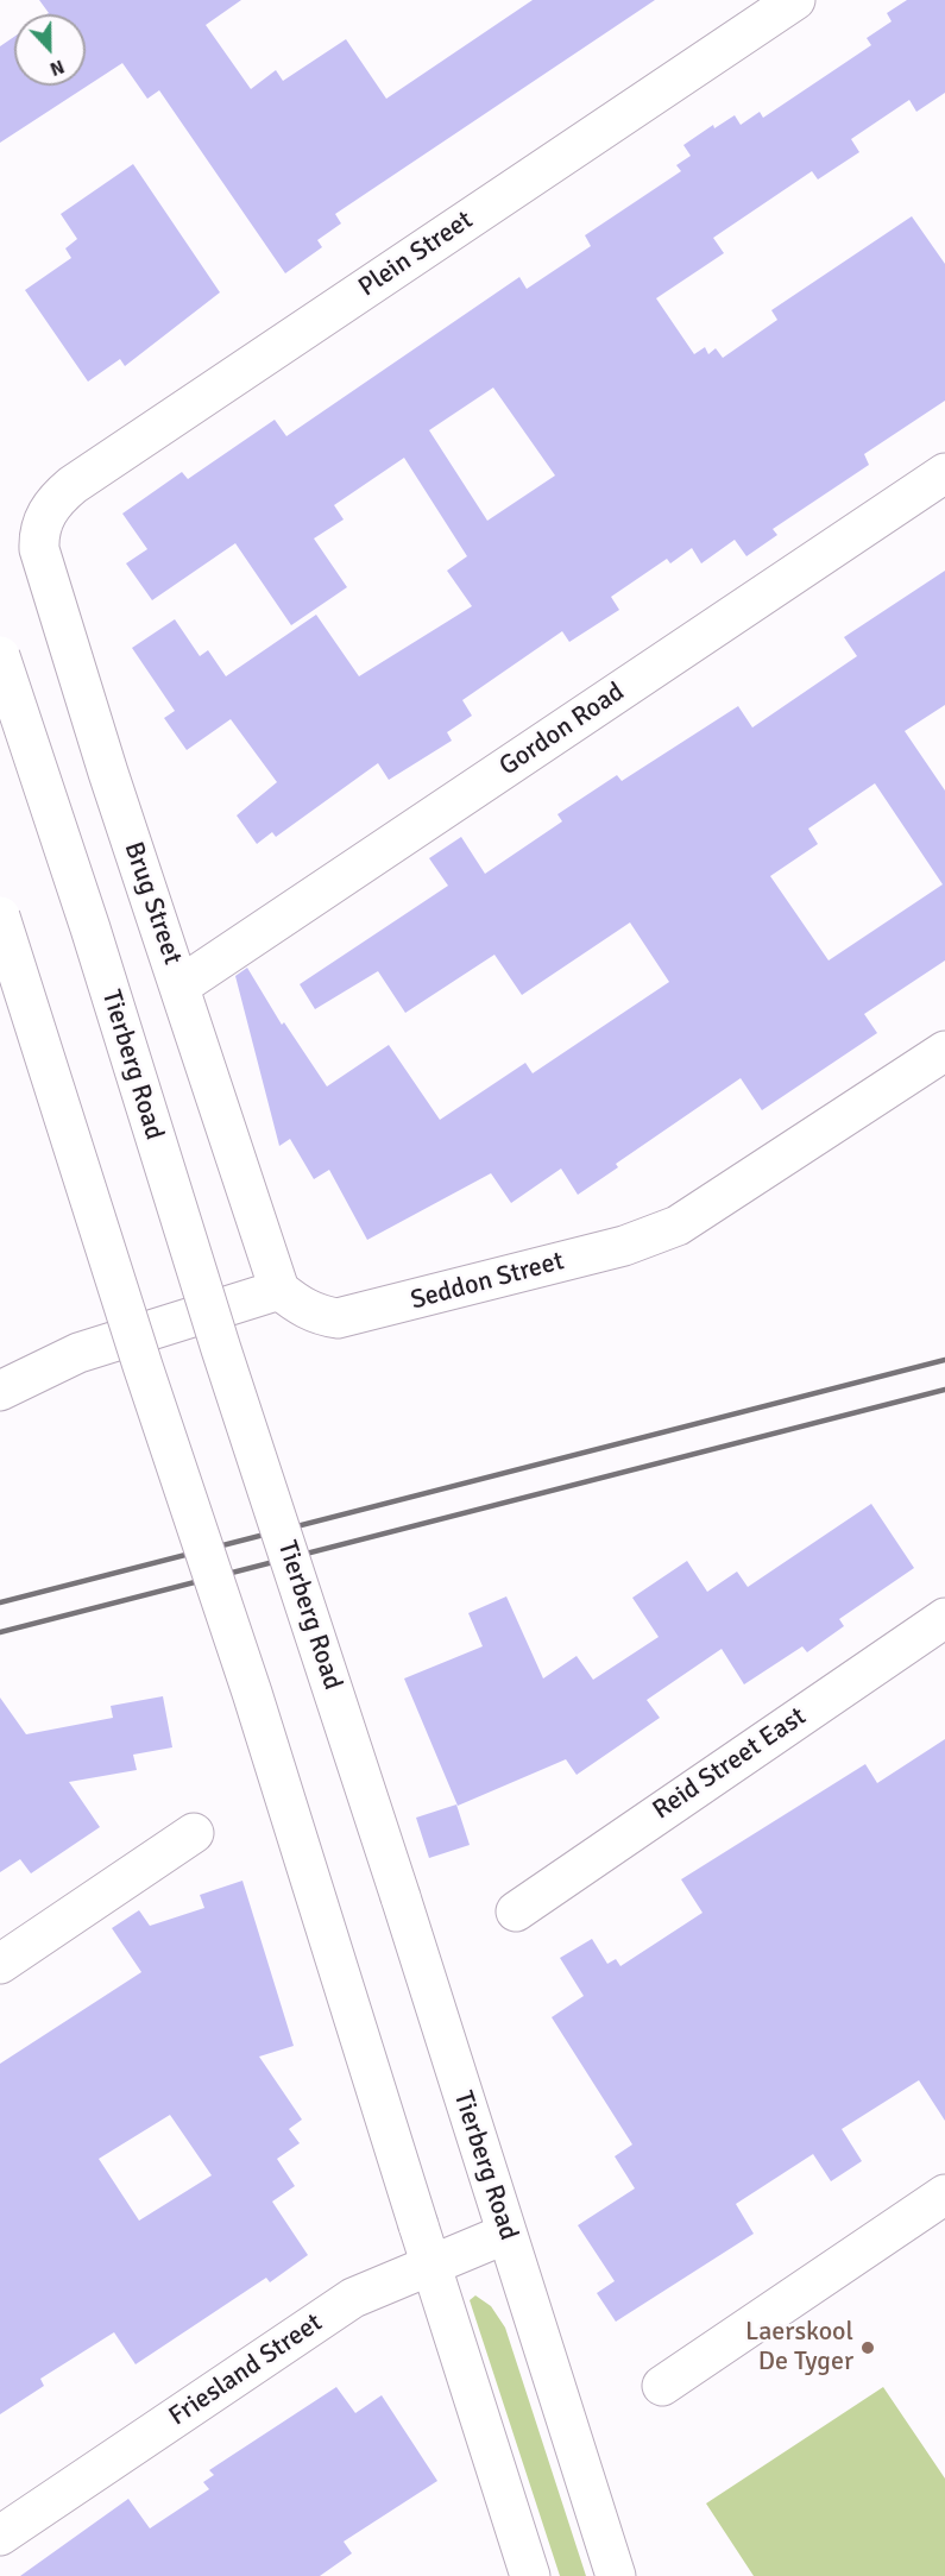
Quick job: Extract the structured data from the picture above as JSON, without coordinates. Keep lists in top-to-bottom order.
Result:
{
  "streets": {
    "street": [
      "Plein Street",
      "Gordon Road",
      "Brug Street",
      "Tierberg Road",
      "Seddon Street",
      "Reid Street East",
      "Friesland Street"
    ]
  },
  "crossings": [
    ["Plein Street", "Brug Street"],
    ["Gordon Road", "Brug Street"],
    ["Brug Street", "Seddon Street"],
    ["Tierberg Road", "Friesland Street"]
  ],
  "places": ["Laerskool De Tyger"],
  "north": "bottom"
}
